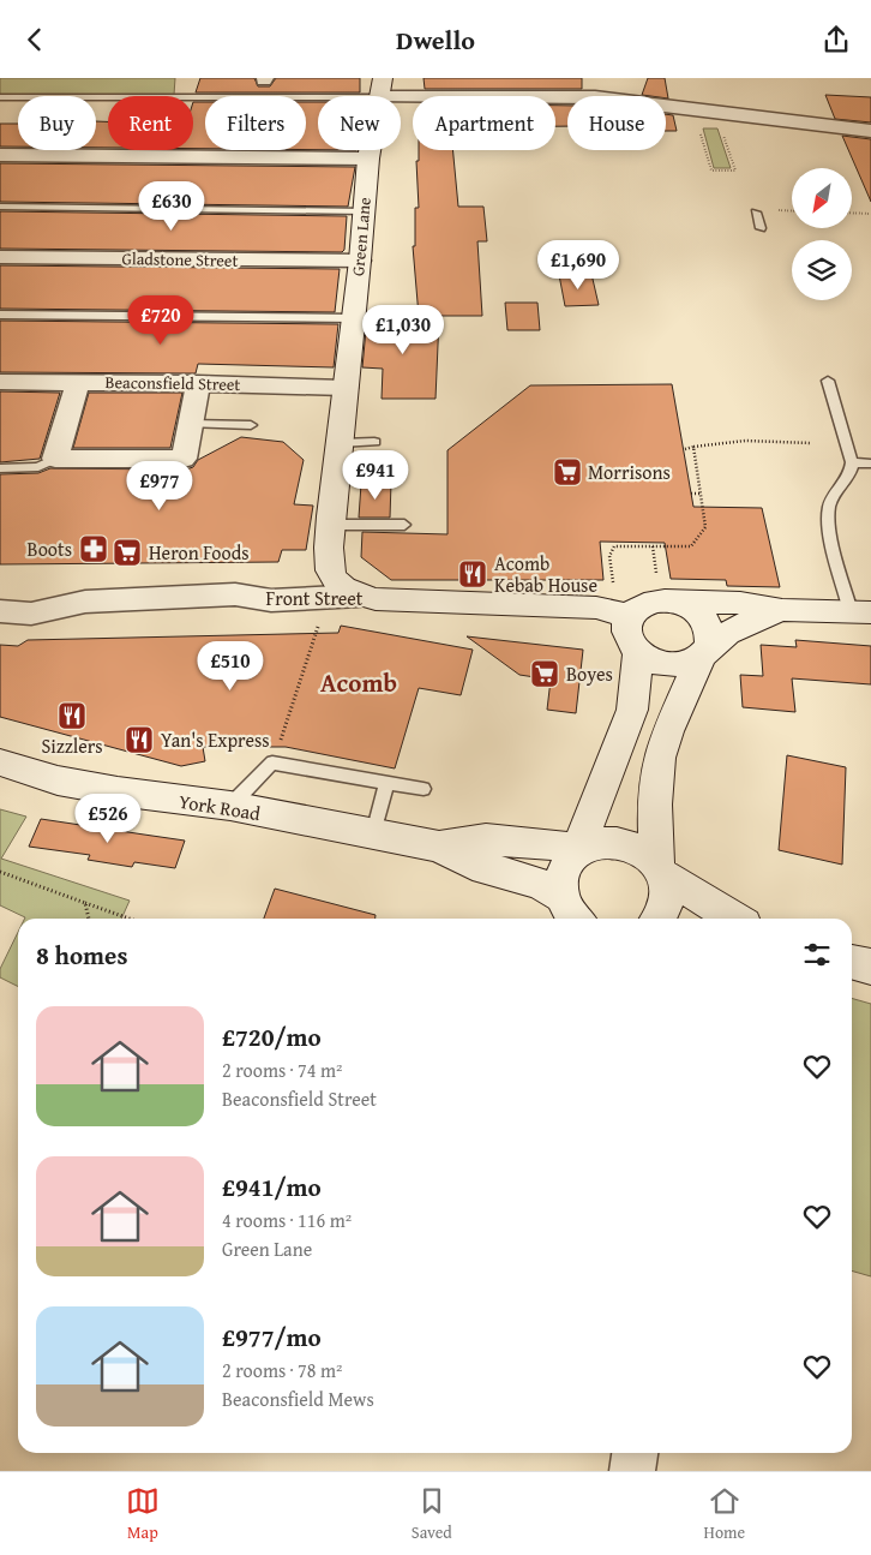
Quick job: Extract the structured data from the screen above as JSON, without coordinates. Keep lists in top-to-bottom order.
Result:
{
  "streets": {
    "street": [
      "Green Lane",
      "Gladstone Street",
      "Beaconsfield Street",
      "Front Street",
      "York Road"
    ]
  },
  "crossings": [
    ["Green Lane", "Gladstone Street"],
    ["Green Lane", "Beaconsfield Street"],
    ["Green Lane", "Front Street"]
  ],
  "districts": ["Acomb"],
  "places": {
    "supermarket": ["Morrisons", "Heron Foods", "Boyes"],
    "pharmacy": ["Boots"],
    "restaurant": ["Acomb Kebab House", "Sizzlers", "Yan's Express"]
  },
  "north": "bottom left",
  "page": {
    "header": "Dwello",
    "chip": [
      "Buy",
      "Rent",
      "Filters",
      "New",
      "Apartment",
      "House"
    ],
    "price": [
      "£630",
      "£1,690",
      "£720",
      "£1,030",
      "£941",
      "£977",
      "£510",
      "£526"
    ],
    "heading": "8 homes",
    "list": [
      {
        "name": "£720/mo",
        "note": "2 rooms · 74 m² · Beaconsfield Street"
      },
      {
        "name": "£941/mo",
        "note": "4 rooms · 116 m² · Green Lane"
      },
      {
        "name": "£977/mo",
        "note": "2 rooms · 78 m² · Beaconsfield Mews"
      }
    ],
    "tabs": ["Map", "Saved", "Home"]
  }
}
